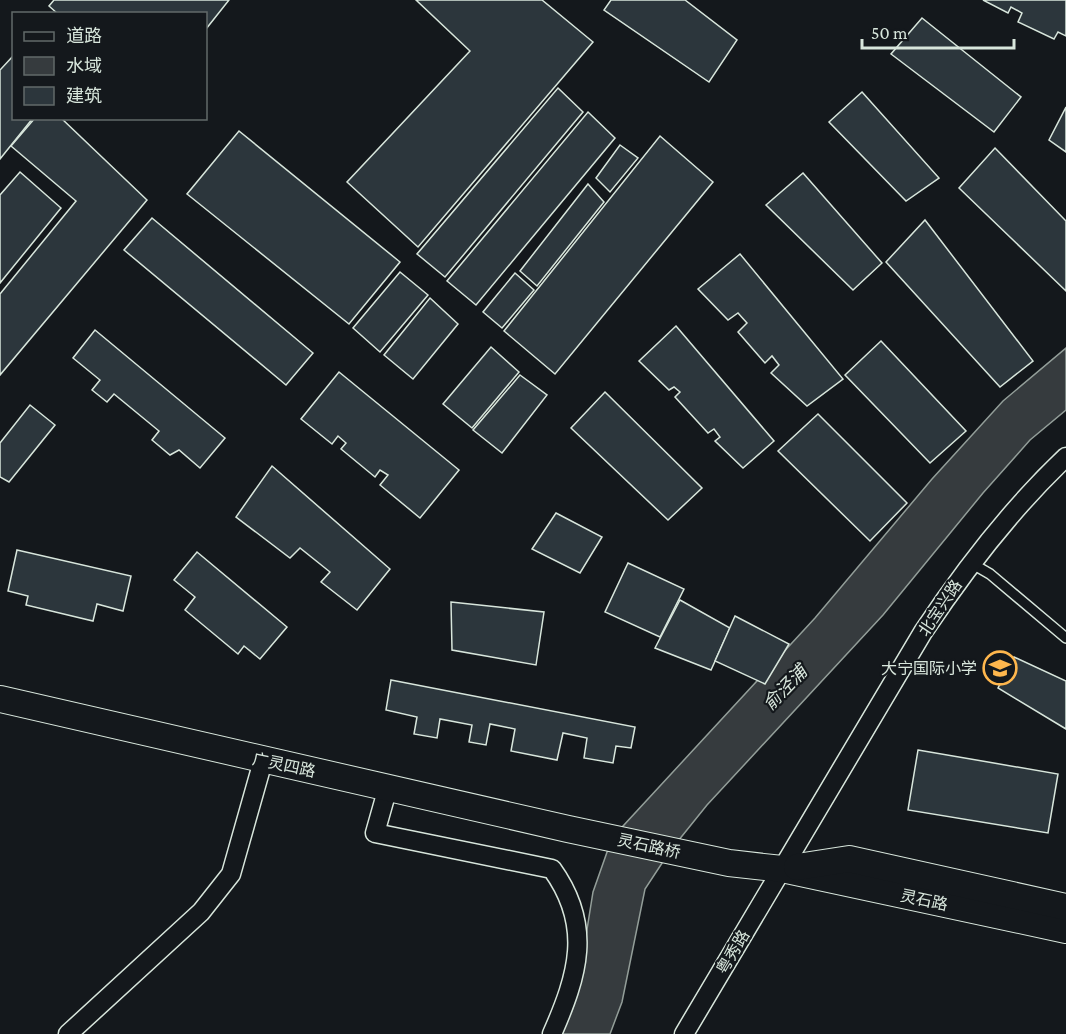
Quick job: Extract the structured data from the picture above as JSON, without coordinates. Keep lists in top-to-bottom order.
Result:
{
  "streets": {
    "main road": ["广灵四路", "灵石路桥", "灵石路"],
    "street": ["北宝兴路", "粤秀路"]
  },
  "crossings": [
    ["北宝兴路", "灵石路"],
    ["北宝兴路", "粤秀路"],
    ["广灵四路", "灵石路桥"],
    ["灵石路桥", "灵石路"],
    ["灵石路", "粤秀路"]
  ],
  "water": ["俞泾浦"],
  "places": {
    "school or university": ["大宁国际小学"]
  },
  "legend": ["道路", "水域", "建筑"],
  "scale_bar": "50 m"
}
